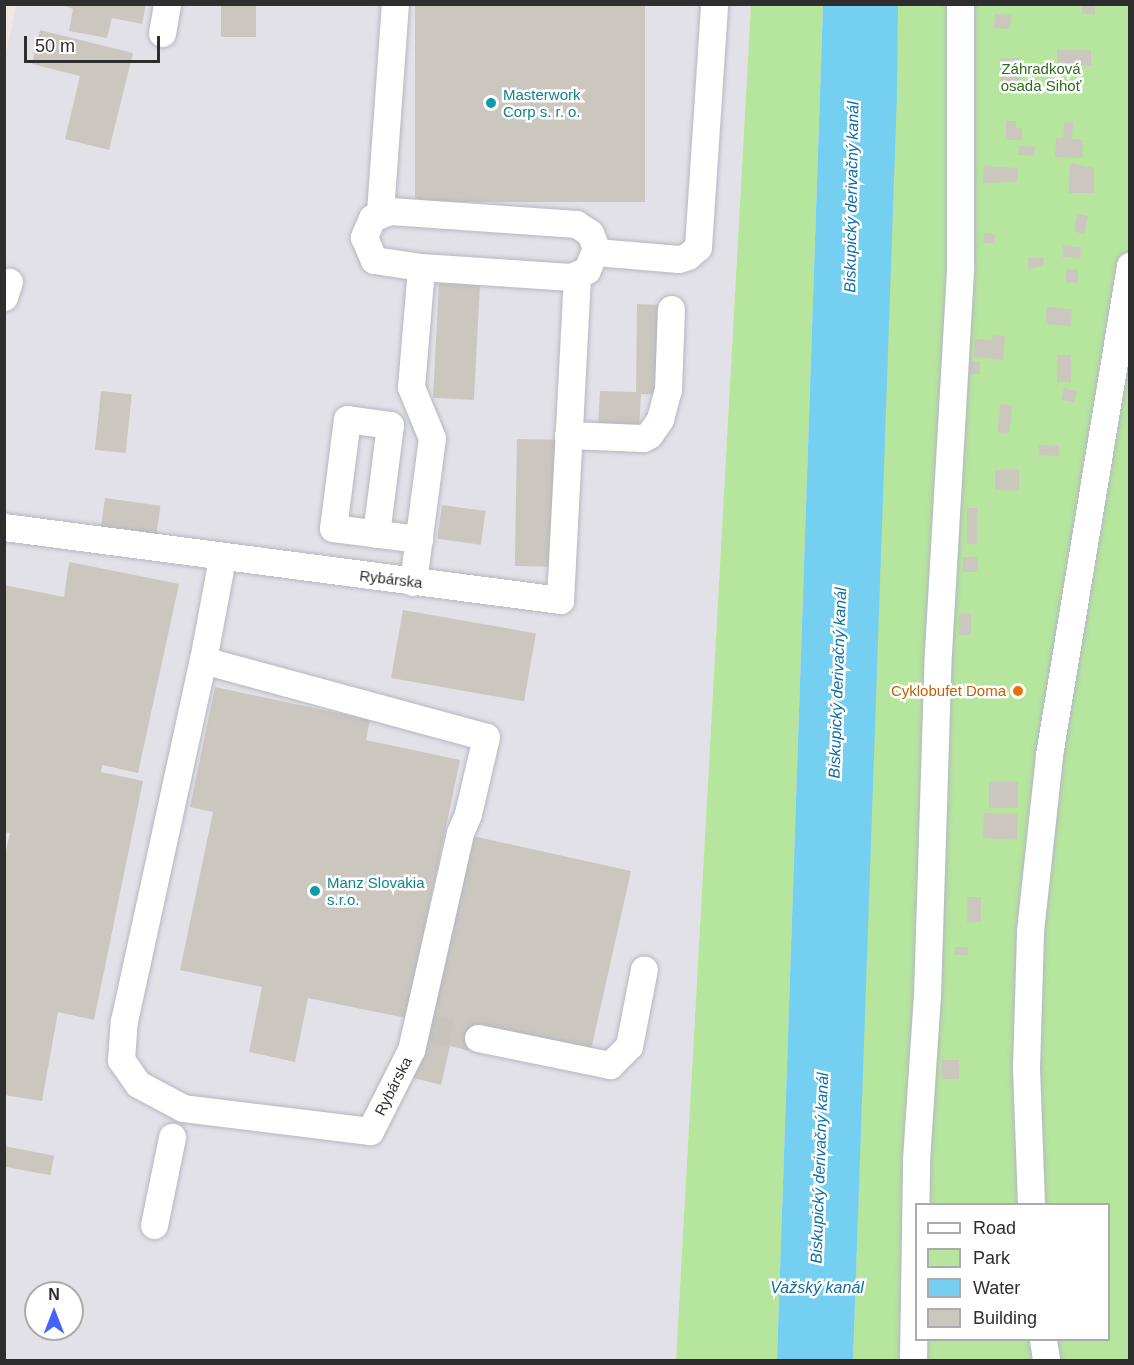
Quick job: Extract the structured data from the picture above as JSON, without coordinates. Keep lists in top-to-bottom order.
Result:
{
  "streets": {
    "lane": ["Rybárska"]
  },
  "water": ["Biskupický derivačný kanál", "Važský kanál"],
  "parks": ["Záhradková osada Sihoť"],
  "places": ["Masterwork Corp s. r. o.", "Cyklobufet Doma", "Manz Slovakia s.r.o."],
  "legend": [
    "Road",
    "Park",
    "Water",
    "Building"
  ],
  "scale_bar": "50 m",
  "north": "top"
}
